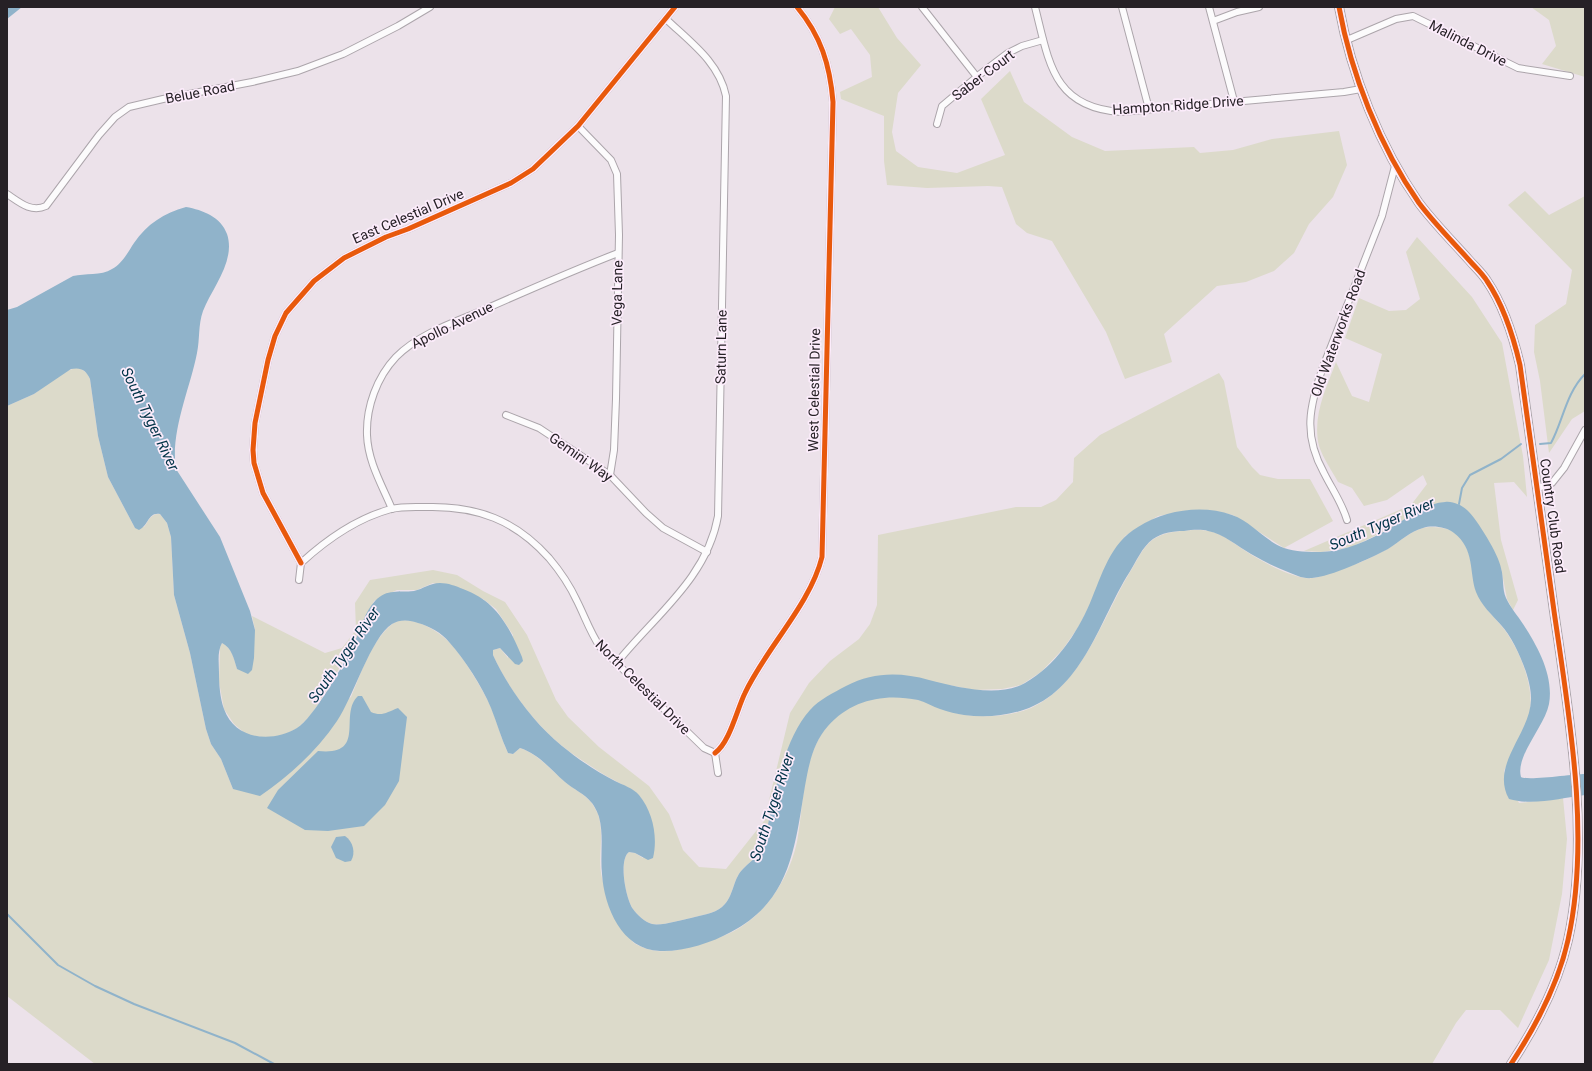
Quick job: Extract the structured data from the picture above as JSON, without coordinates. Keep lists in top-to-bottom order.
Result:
{
  "streets": {
    "street": [
      "Malinda Drive",
      "Saber Court",
      "Belue Road",
      "Hampton Ridge Drive",
      "East Celestial Drive",
      "Vega Lane",
      "Apollo Avenue",
      "Old Waterworks Road",
      "Saturn Lane",
      "West Celestial Drive",
      "Gemini Way",
      "Country Club Road",
      "North Celestial Drive"
    ]
  },
  "crossings": [
    ["Malinda Drive", "Country Club Road"],
    ["Saber Court", "Hampton Ridge Drive"],
    ["Hampton Ridge Drive", "Country Club Road"],
    ["East Celestial Drive", "Vega Lane"],
    ["East Celestial Drive", "Saturn Lane"],
    ["East Celestial Drive", "North Celestial Drive"],
    ["Vega Lane", "Apollo Avenue"],
    ["Vega Lane", "Gemini Way"],
    ["Apollo Avenue", "North Celestial Drive"],
    ["Old Waterworks Road", "Country Club Road"],
    ["Saturn Lane", "Gemini Way"],
    ["Saturn Lane", "North Celestial Drive"],
    ["West Celestial Drive", "North Celestial Drive"]
  ],
  "water": ["South Tyger River"]
}
